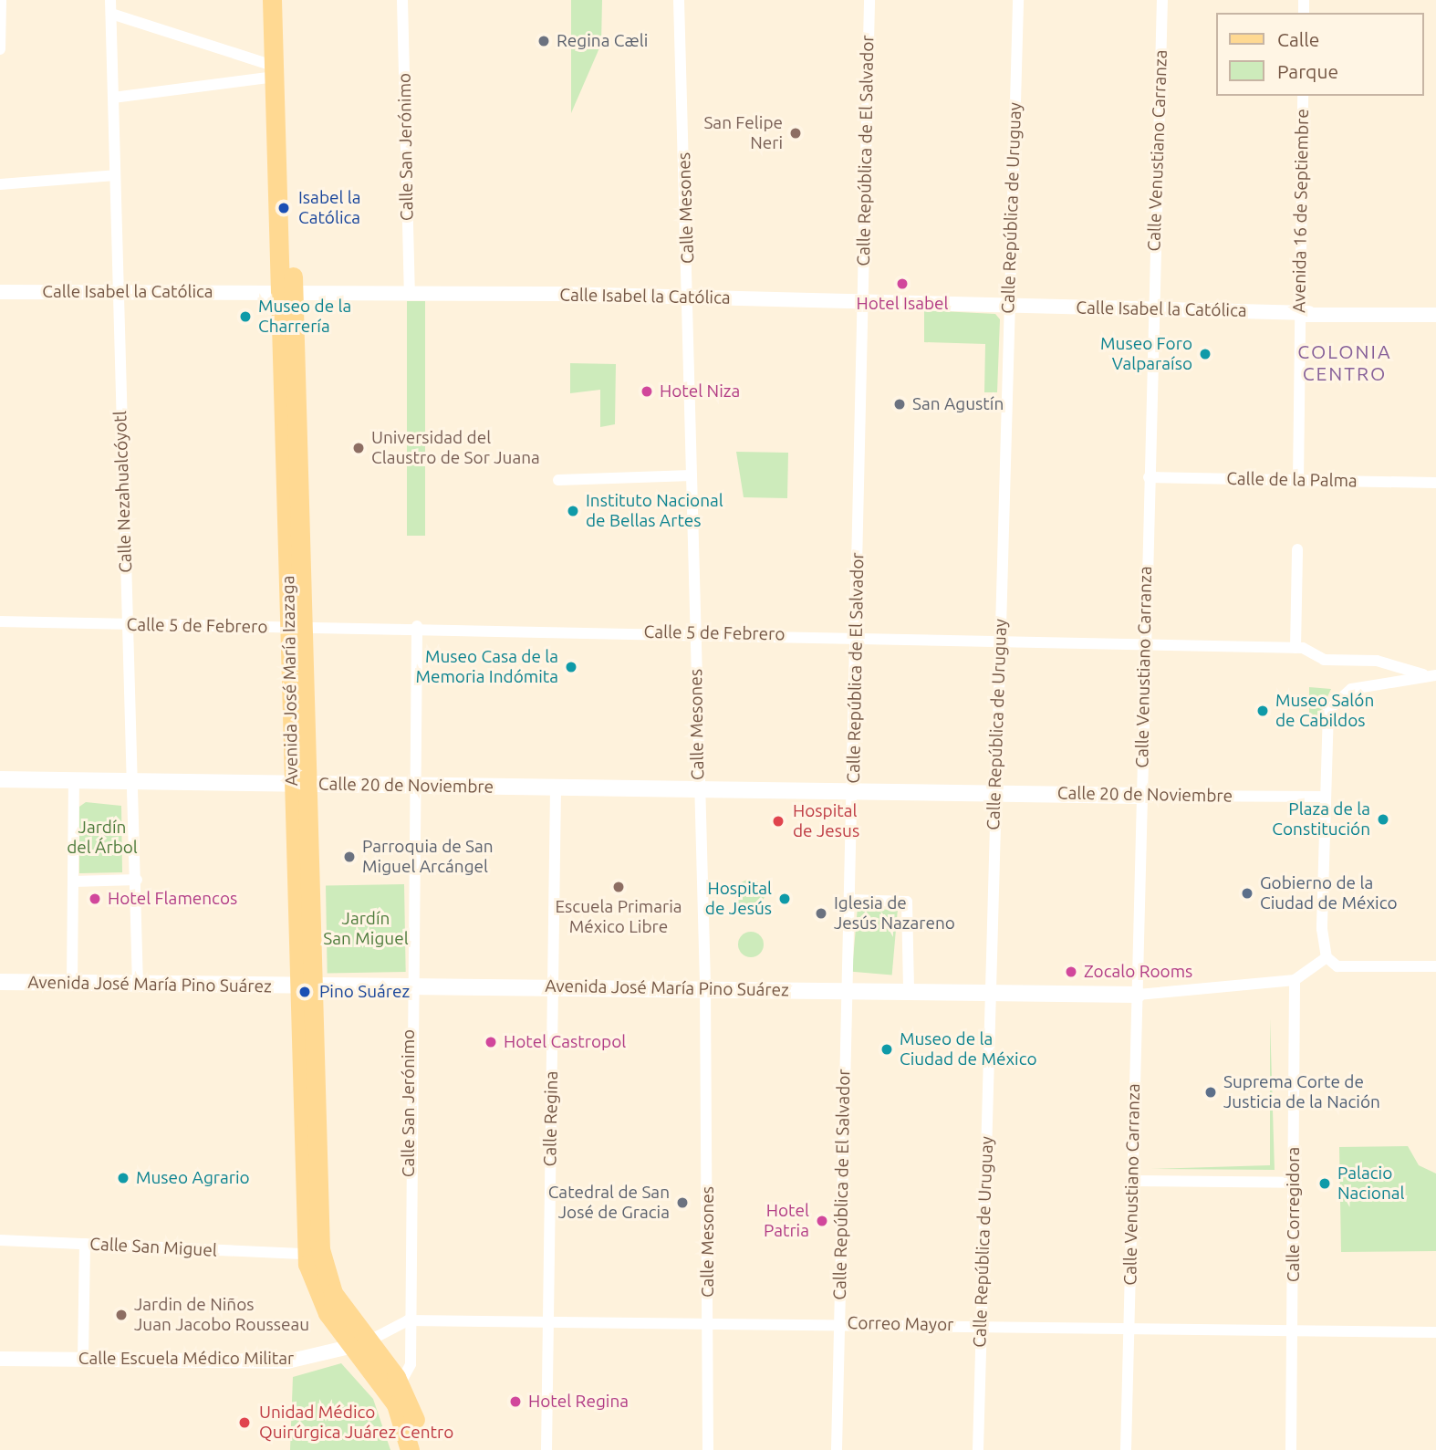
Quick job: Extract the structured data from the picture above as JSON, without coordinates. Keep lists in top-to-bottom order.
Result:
{
  "streets": {
    "main road": ["Avenida José María Izazaga", "Calle 20 de Noviembre", "Avenida José María Pino Suárez"],
    "street": [
      "Calle San Jerónimo",
      "Calle República de El Salvador",
      "Calle Venustiano Carranza",
      "Calle Mesones",
      "Calle República de Uruguay",
      "Avenida 16 de Septiembre",
      "Calle Isabel la Católica",
      "Calle de la Palma",
      "Calle Nezahualcóyotl",
      "Calle 5 de Febrero",
      "Calle Regina",
      "Calle Corregidora",
      "Calle San Miguel",
      "Correo Mayor",
      "Calle Escuela Médico Militar"
    ]
  },
  "crossings": [
    ["Calle San Jerónimo", "Calle Isabel la Católica"],
    ["Calle San Jerónimo", "Calle 5 de Febrero"],
    ["Calle San Jerónimo", "Calle 20 de Noviembre"],
    ["Calle San Jerónimo", "Avenida José María Pino Suárez"],
    ["Calle San Jerónimo", "Correo Mayor"],
    ["Calle República de El Salvador", "Calle Isabel la Católica"],
    ["Calle República de El Salvador", "Calle 5 de Febrero"],
    ["Calle República de El Salvador", "Calle 20 de Noviembre"],
    ["Calle República de El Salvador", "Avenida José María Pino Suárez"],
    ["Calle República de El Salvador", "Correo Mayor"],
    ["Calle Venustiano Carranza", "Calle Isabel la Católica"],
    ["Calle Venustiano Carranza", "Calle de la Palma"],
    ["Calle Venustiano Carranza", "Calle 5 de Febrero"],
    ["Calle Venustiano Carranza", "Calle 20 de Noviembre"],
    ["Calle Venustiano Carranza", "Avenida José María Pino Suárez"],
    ["Calle Venustiano Carranza", "Correo Mayor"],
    ["Calle Mesones", "Calle Isabel la Católica"],
    ["Calle Mesones", "Calle 5 de Febrero"],
    ["Calle Mesones", "Calle 20 de Noviembre"],
    ["Calle Mesones", "Avenida José María Pino Suárez"],
    ["Calle Mesones", "Correo Mayor"],
    ["Calle República de Uruguay", "Calle Isabel la Católica"],
    ["Calle República de Uruguay", "Calle 5 de Febrero"],
    ["Calle República de Uruguay", "Calle 20 de Noviembre"],
    ["Calle República de Uruguay", "Avenida José María Pino Suárez"],
    ["Calle República de Uruguay", "Correo Mayor"],
    ["Avenida 16 de Septiembre", "Calle Isabel la Católica"],
    ["Avenida 16 de Septiembre", "Calle de la Palma"],
    ["Calle Isabel la Católica", "Calle Nezahualcóyotl"],
    ["Calle Isabel la Católica", "Avenida José María Izazaga"],
    ["Calle Nezahualcóyotl", "Calle 5 de Febrero"],
    ["Calle Nezahualcóyotl", "Calle 20 de Noviembre"],
    ["Calle Nezahualcóyotl", "Avenida José María Pino Suárez"],
    ["Calle 5 de Febrero", "Avenida José María Izazaga"],
    ["Avenida José María Izazaga", "Calle 20 de Noviembre"],
    ["Avenida José María Izazaga", "Avenida José María Pino Suárez"],
    ["Avenida José María Izazaga", "Calle San Miguel"],
    ["Avenida José María Izazaga", "Correo Mayor"],
    ["Avenida José María Izazaga", "Calle Escuela Médico Militar"],
    ["Calle 20 de Noviembre", "Calle Regina"],
    ["Avenida José María Pino Suárez", "Calle Regina"],
    ["Avenida José María Pino Suárez", "Calle Corregidora"],
    ["Calle Regina", "Correo Mayor"],
    ["Calle Corregidora", "Correo Mayor"],
    ["Correo Mayor", "Calle Escuela Médico Militar"]
  ],
  "districts": ["COLONIA CENTRO"],
  "parks": ["Jardín del Árbol", "Jardín San Miguel"],
  "places": [
    "Regina Cæli",
    "San Felipe Neri",
    "Isabel la Católica",
    "Hotel Isabel",
    "Museo de la Charrería",
    "Museo Foro Valparaíso",
    "Hotel Niza",
    "San Agustín",
    "Universidad del Claustro de Sor Juana",
    "Instituto Nacional de Bellas Artes",
    "Museo Casa de la Memoria Indómita",
    "Museo Salón de Cabildos",
    "Plaza de la Constitución",
    "Hospital de Jesus",
    "Parroquia de San Miguel Arcángel",
    "Escuela Primaria México Libre",
    "Gobierno de la Ciudad de México",
    "Hotel Flamencos",
    "Hospital de Jesús",
    "Iglesia de Jesús Nazareno",
    "Zocalo Rooms",
    "Pino Suárez",
    "Hotel Castropol",
    "Museo de la Ciudad de México",
    "Suprema Corte de Justicia de la Nación",
    "Museo Agrario",
    "Palacio Nacional",
    "Catedral de San José de Gracia",
    "Hotel Patria",
    "Jardin de Niños Juan Jacobo Rousseau",
    "Hotel Regina",
    "Unidad Médico Quirúrgica Juárez Centro"
  ],
  "legend": ["Calle", "Parque"]
}
